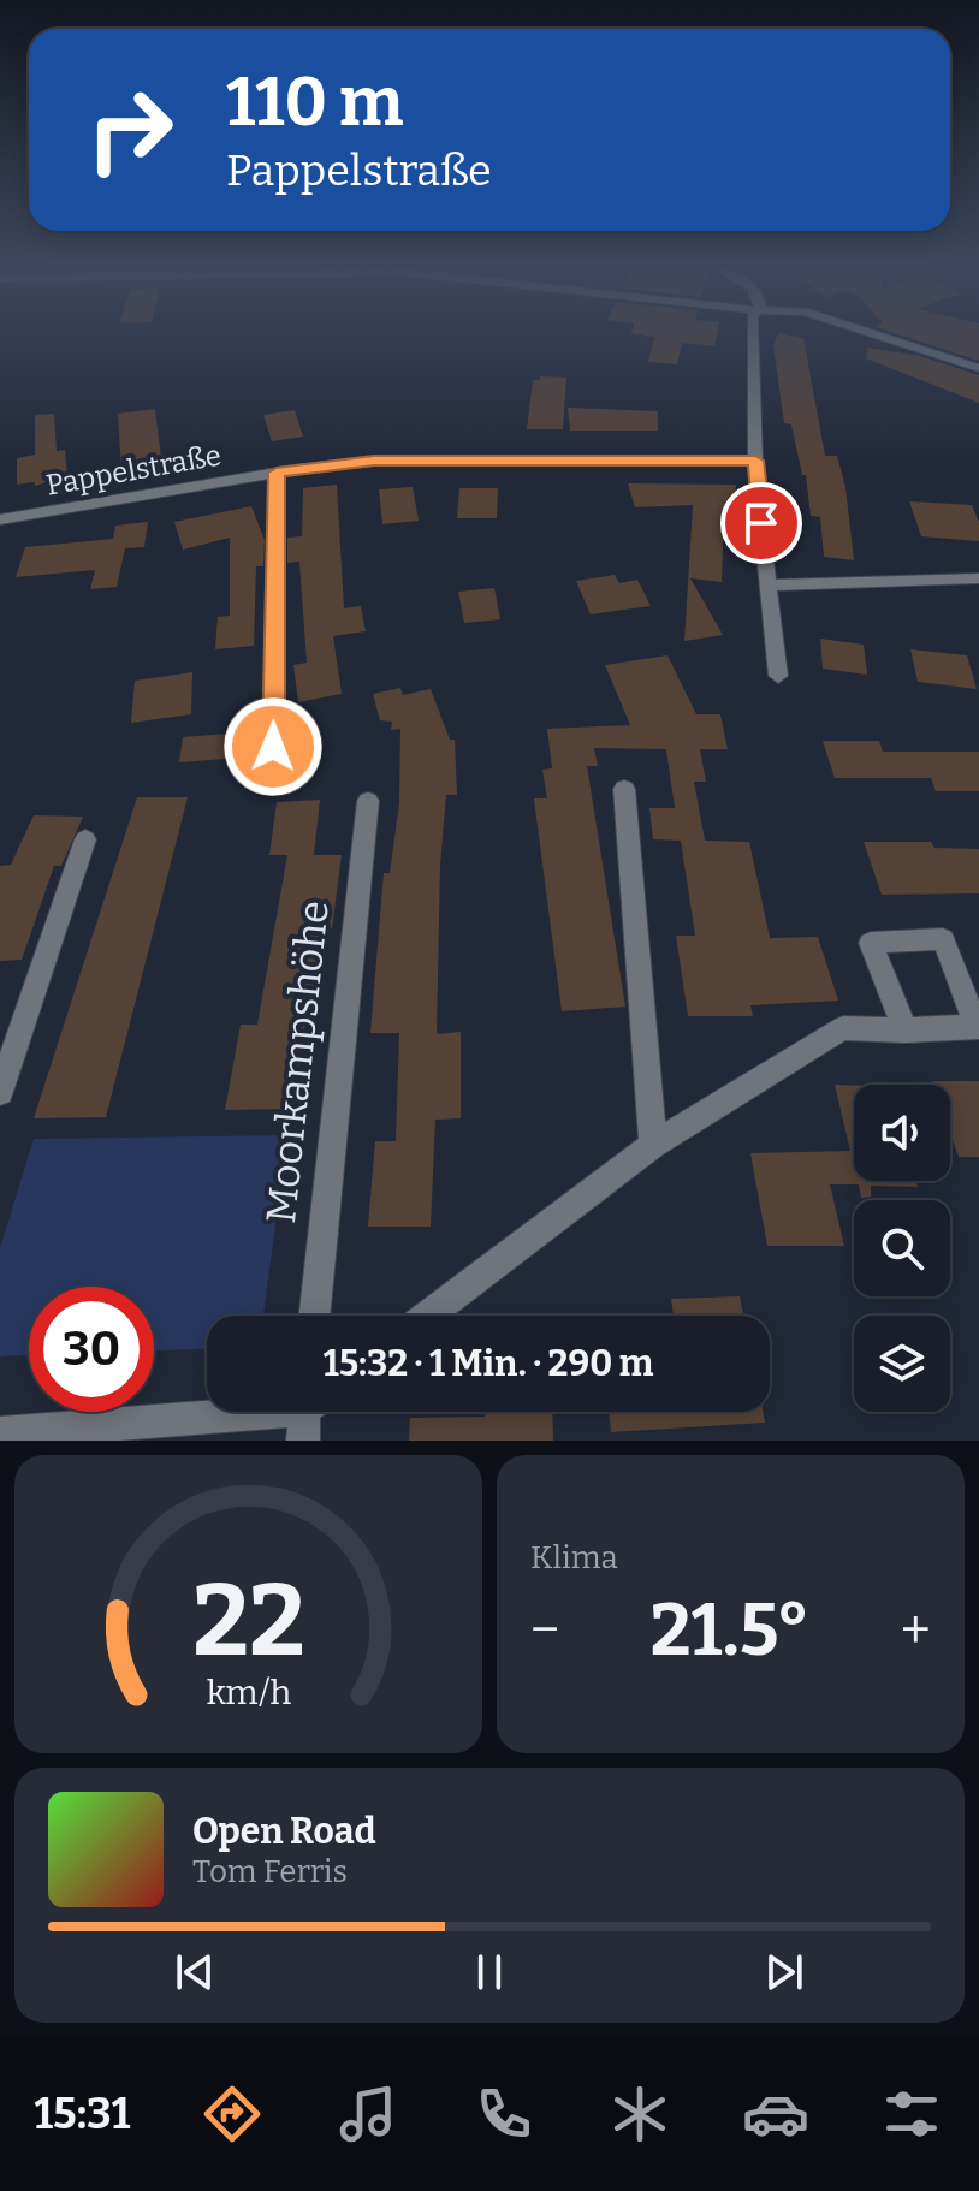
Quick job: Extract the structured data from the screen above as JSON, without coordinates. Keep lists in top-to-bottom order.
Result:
{
  "streets": {
    "street": ["Pappelstraße", "Moorkampshöhe"]
  },
  "page": {
    "turn": ["110 m", "Pappelstraße"],
    "limit": "30",
    "trip": "15:32 · 1 Min. · 290 m",
    "tile": "Klima",
    "heat": ["−", "21.5°", "+"],
    "song": ["Open Road", "Tom Ferris"],
    "tabs": "15:31",
    "gauge": ["22", "km/h"]
  }
}
